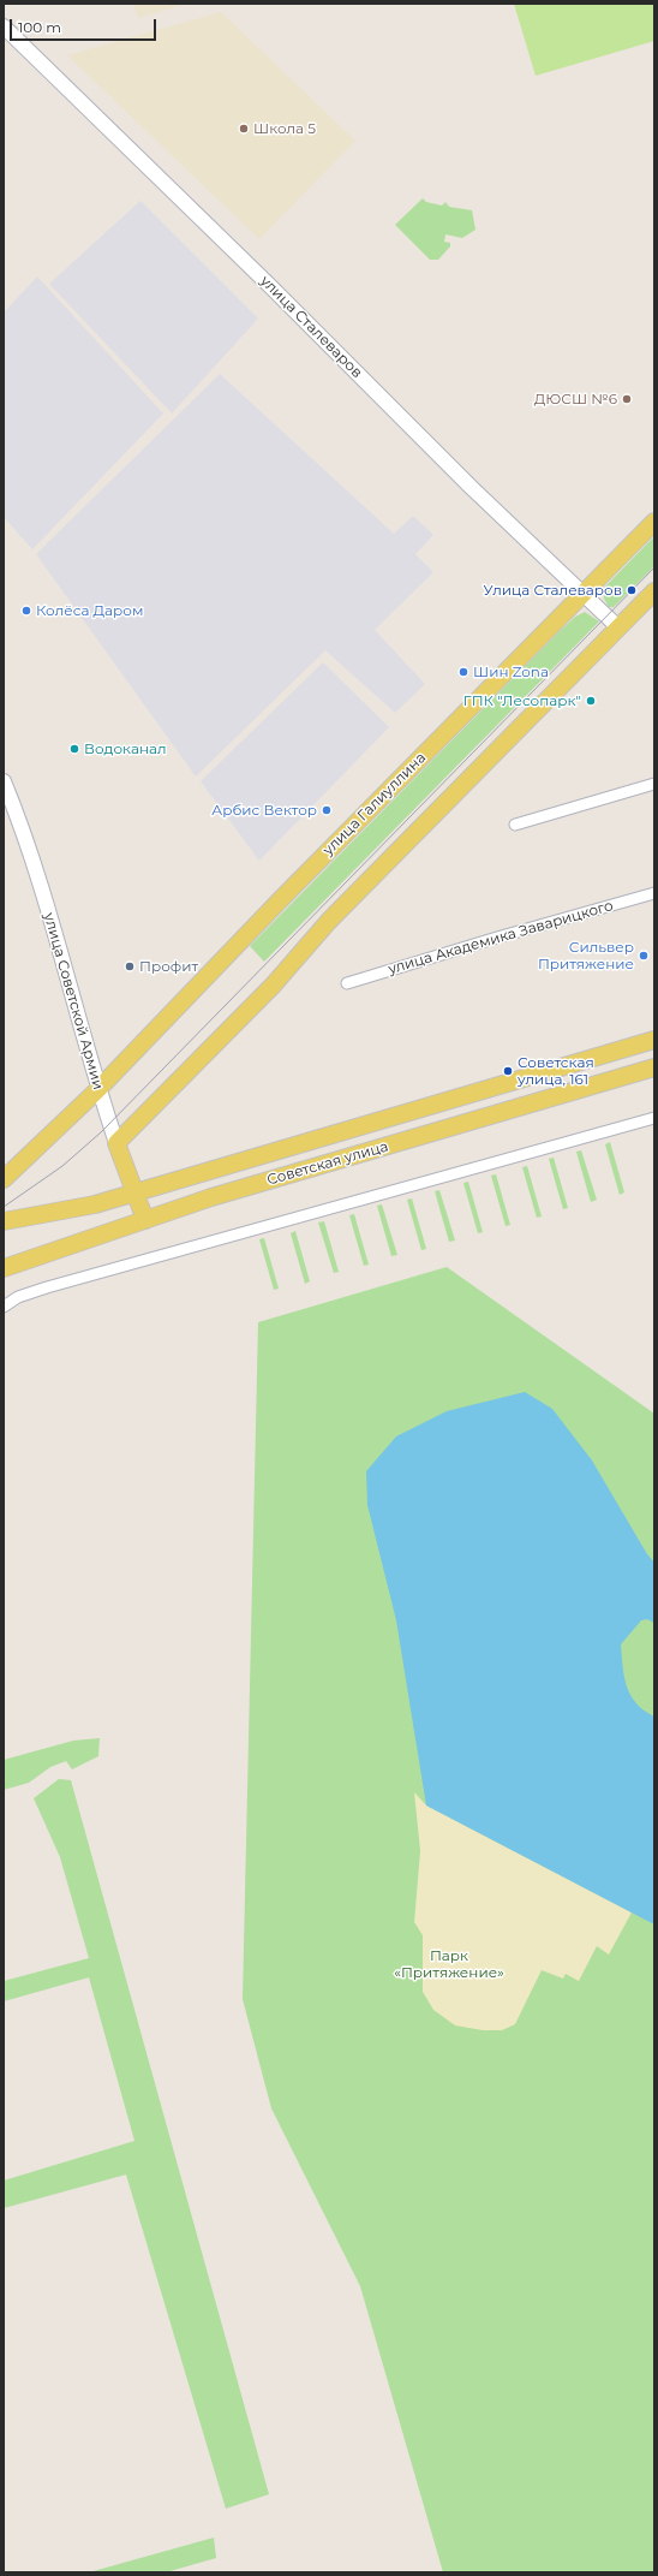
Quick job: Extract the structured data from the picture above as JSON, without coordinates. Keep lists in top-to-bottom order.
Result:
{
  "streets": {
    "main road": [
      "улица Сталеваров",
      "улица Галиуллина",
      "улица Советской Армии",
      "Советская улица"
    ],
    "street": ["улица Академика Заварицкого"]
  },
  "crossings": [
    ["улица Сталеваров", "улица Галиуллина"],
    ["улица Галиуллина", "улица Советской Армии"],
    ["улица Советской Армии", "Советская улица"]
  ],
  "parks": ["Парк «Притяжение»"],
  "places": [
    "Школа 5",
    "ДЮСШ №6",
    "Улица Сталеваров",
    "Колёса Даром",
    "Шин Zona",
    "ГПК \"Лесопарк\"",
    "Водоканал",
    "Арбис Вектор",
    "Сильвер Притяжение",
    "Профит",
    "Советская улица, 161"
  ],
  "scale_bar": "100 m"
}
